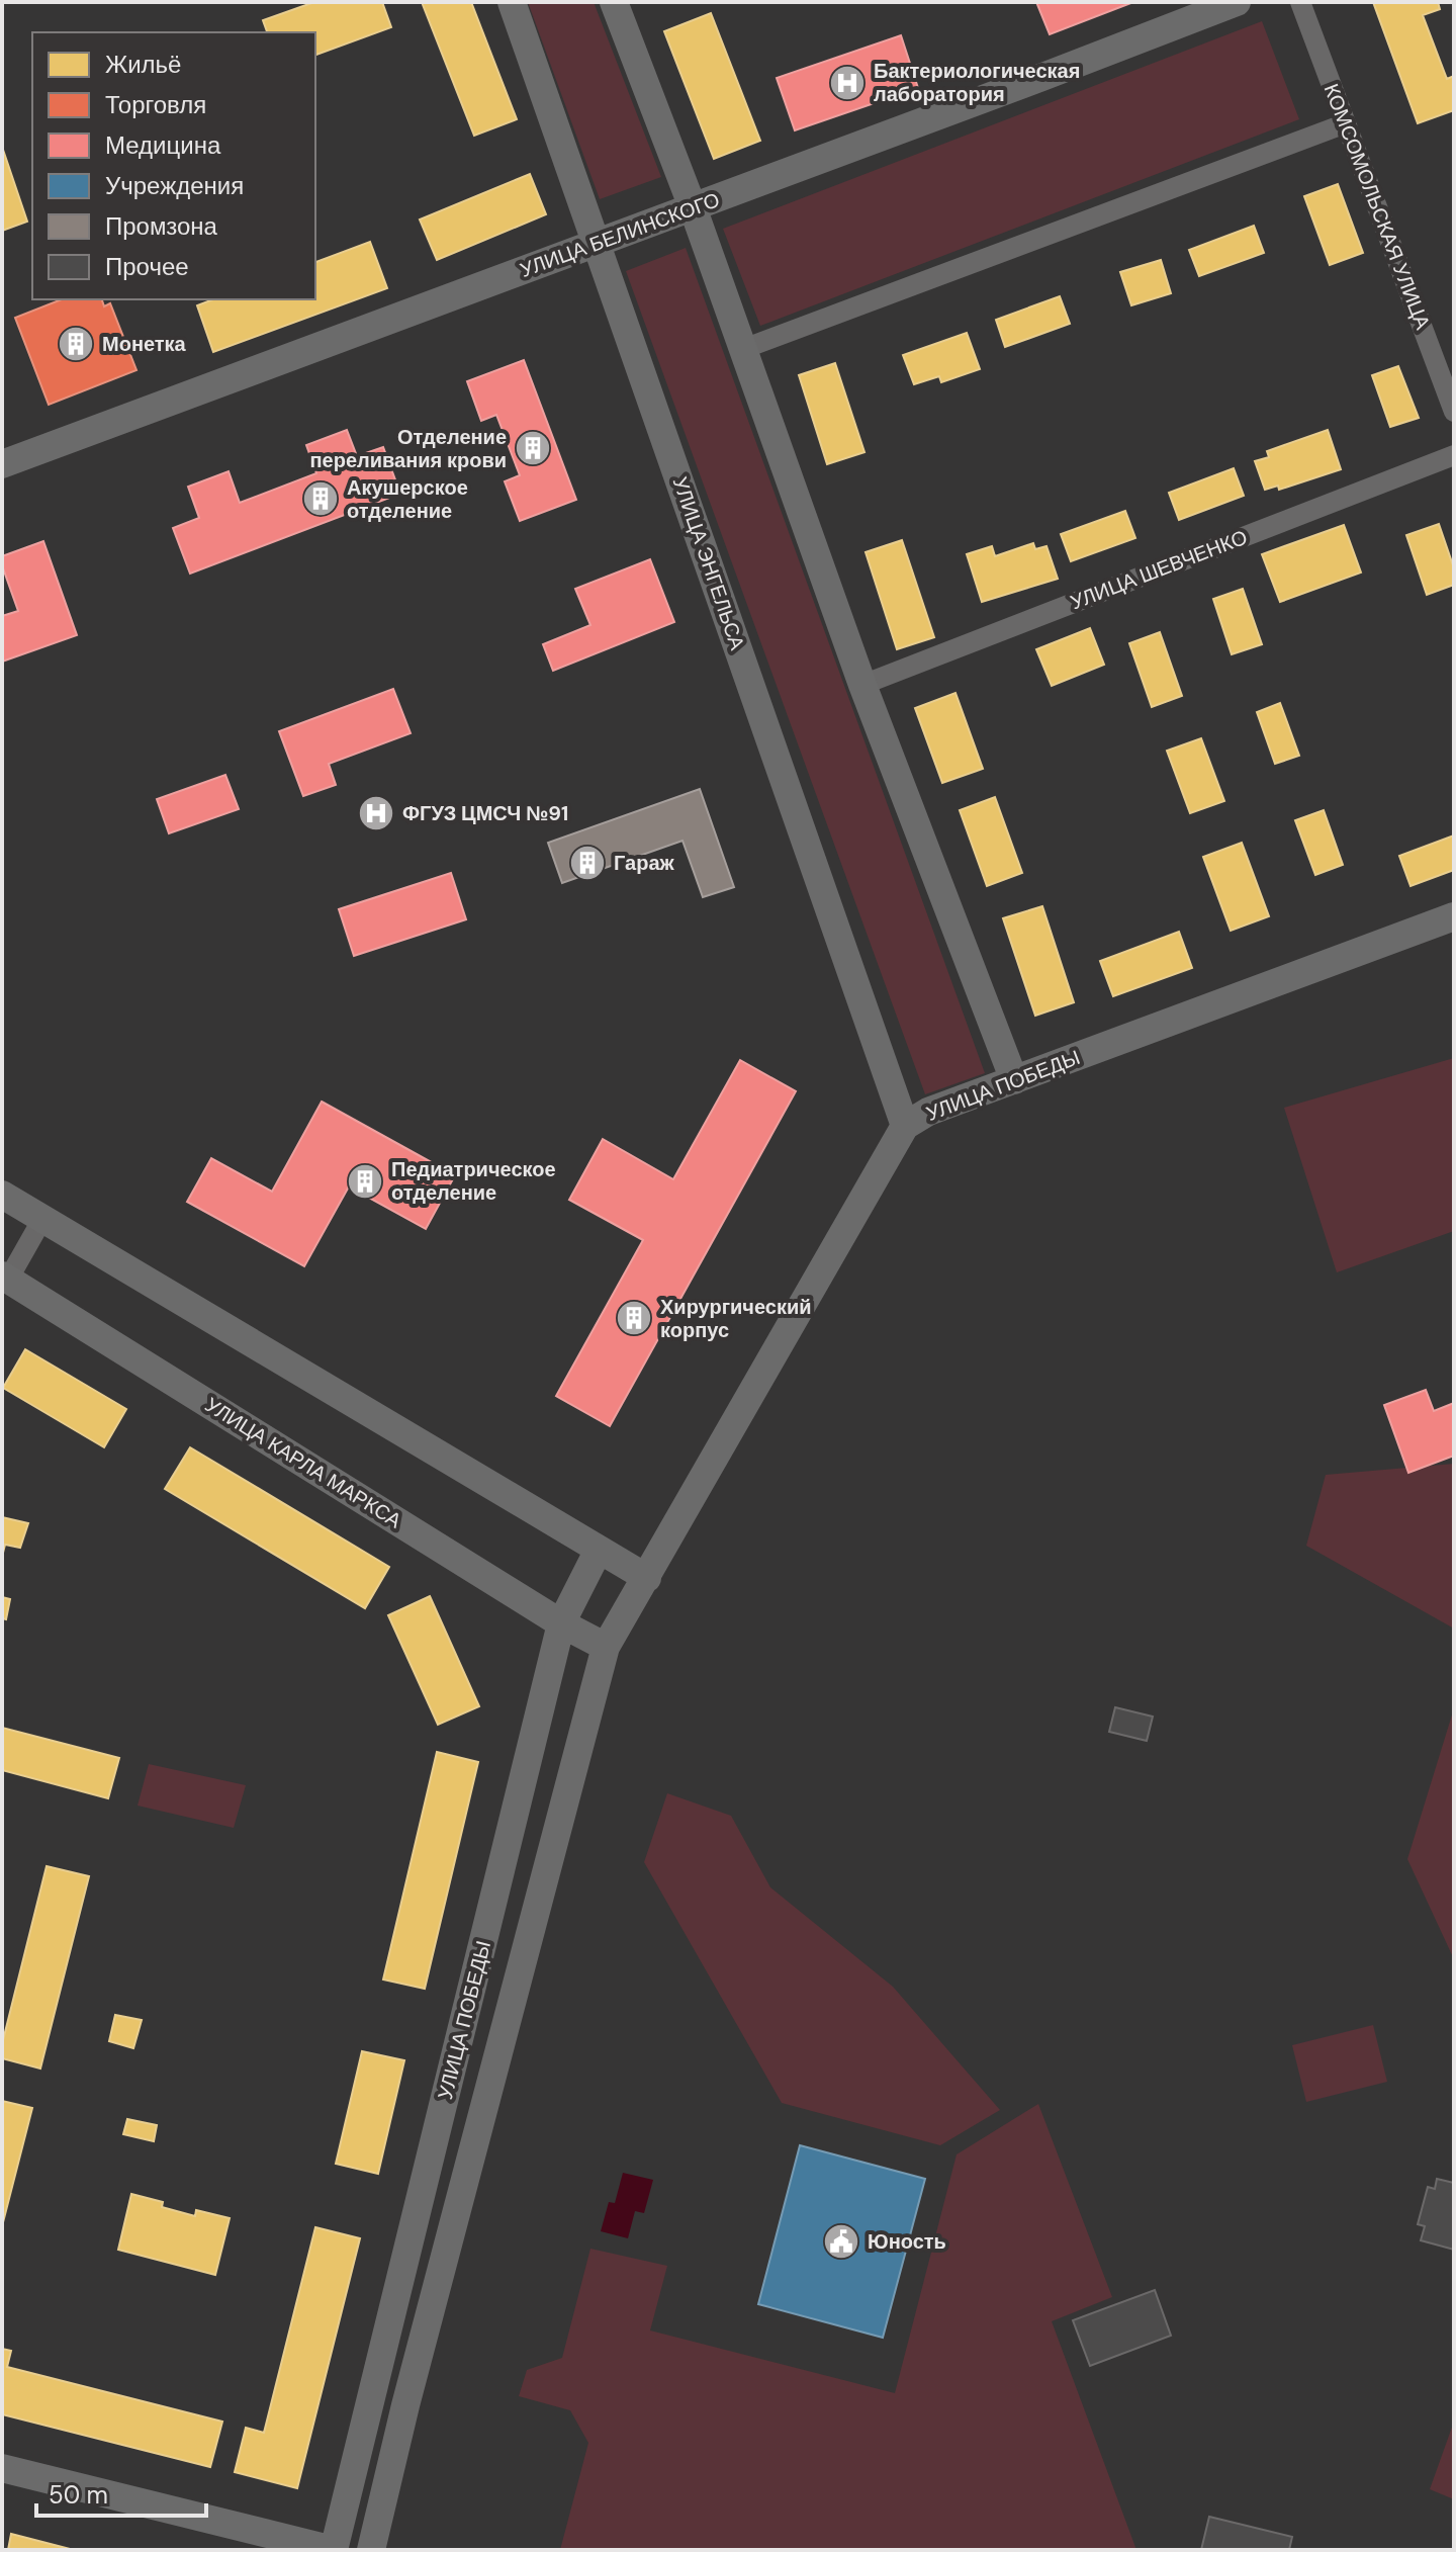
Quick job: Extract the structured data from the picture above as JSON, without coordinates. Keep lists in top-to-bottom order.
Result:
{
  "streets": {
    "main road": [
      "УЛИЦА БЕЛИНСКОГО",
      "УЛИЦА ЭНГЕЛЬСА",
      "УЛИЦА ПОБЕДЫ",
      "УЛИЦА КАРЛА МАРКСА"
    ],
    "street": ["КОМСОМОЛЬСКАЯ УЛИЦА", "УЛИЦА ШЕВЧЕНКО"]
  },
  "crossings": [
    ["УЛИЦА БЕЛИНСКОГО", "УЛИЦА ЭНГЕЛЬСА"],
    ["УЛИЦА ЭНГЕЛЬСА", "УЛИЦА ПОБЕДЫ"],
    ["УЛИЦА ПОБЕДЫ", "УЛИЦА КАРЛА МАРКСА"]
  ],
  "places": {
    "hospital": ["Бактериологическая лаборатория", "ФГУЗ ЦМСЧ №91"],
    "building": [
      "Монетка",
      "Отделение переливания крови",
      "Акушерское отделение",
      "Гараж",
      "Педиатрическое отделение",
      "Хирургический корпус"
    ],
    "public building": ["Юность"]
  },
  "legend": [
    "Жильё",
    "Торговля",
    "Медицина",
    "Учреждения",
    "Промзона",
    "Прочее"
  ],
  "scale_bar": "50 m"
}
